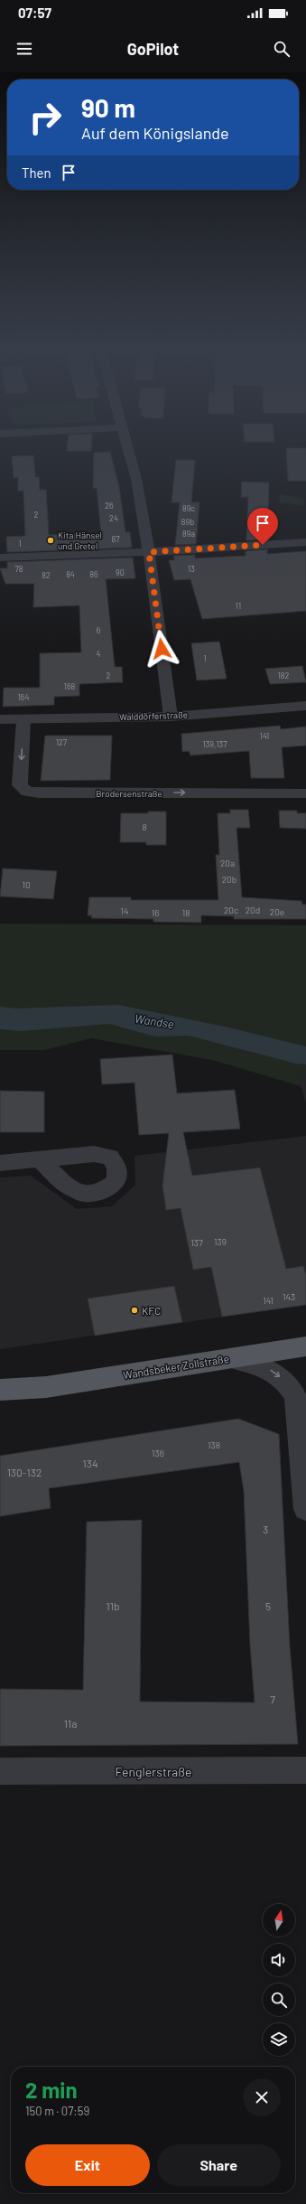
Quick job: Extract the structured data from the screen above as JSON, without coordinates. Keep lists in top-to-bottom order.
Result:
{
  "streets": {
    "main road": ["Wandsbeker Zollstraße"],
    "street": ["Walddörferstraße", "Brodersenstraße", "Fenglerstraße"]
  },
  "crossings": [
    ["Walddörferstraße", "Brodersenstraße"]
  ],
  "one_way": ["Brodersenstraße"],
  "water": ["Wandse"],
  "places": ["Kita Hänsel und Gretel", "KFC"],
  "house_numbers": [
    "26",
    "89c",
    "2",
    "24",
    "89b",
    "89a",
    "87",
    "1",
    "78",
    "13",
    "90",
    "84",
    "86",
    "82",
    "11",
    "6",
    "4",
    "1",
    "2",
    "182",
    "168",
    "164",
    "141",
    "127",
    "139,137",
    "8",
    "20a",
    "20b",
    "10",
    "20c",
    "20d",
    "14",
    "20e",
    "16",
    "18",
    "139",
    "137",
    "143",
    "141",
    "138",
    "136",
    "134",
    "130-132",
    "3",
    "11b",
    "5",
    "7",
    "11a"
  ],
  "north": "top",
  "page": {
    "status": "07:57",
    "header": "GoPilot",
    "turn": ["90 m", "Auf dem Königslande"],
    "then": "Then",
    "heading": ["2 min", "150 m · 07:59"],
    "buttons": ["Exit", "Share"]
  }
}
